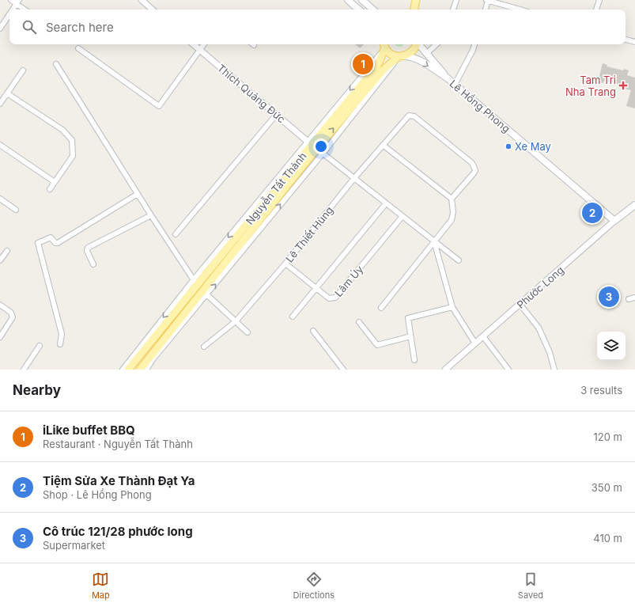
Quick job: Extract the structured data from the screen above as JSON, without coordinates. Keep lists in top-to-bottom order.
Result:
{
  "streets": {
    "main road": ["Lê Hồng Phong", "Nguyễn Tất Thành", "Phước Long"],
    "street": ["Thích Quảng Đức", "Lê Thiết Hùng", "Lâm Úy"]
  },
  "crossings": [
    ["Thích Quảng Đức", "Nguyễn Tất Thành"],
    ["Lê Hồng Phong", "Nguyễn Tất Thành"],
    ["Lê Hồng Phong", "Phước Long"],
    ["Lê Thiết Hùng", "Lâm Úy"]
  ],
  "places": {
    "health": ["Tam Tri Nha Trang"],
    "other": ["Xe May"]
  },
  "page": {
    "search": "Search here",
    "pins": ["1", "2", "3"],
    "heading": ["Nearby", "3 results"],
    "list": [
      {
        "mark": "1",
        "name": "iLike buffet BBQ",
        "note": "Restaurant · Nguyễn Tất Thành",
        "value": "120 m"
      },
      {
        "mark": "2",
        "name": "Tiệm Sửa Xe Thành Đạt Ya",
        "note": "Shop · Lê Hồng Phong",
        "value": "350 m"
      },
      {
        "mark": "3",
        "name": "Cô trúc 121/28 phước long",
        "note": "Supermarket",
        "value": "410 m"
      }
    ],
    "nav": ["Map", "Directions", "Saved"]
  }
}
